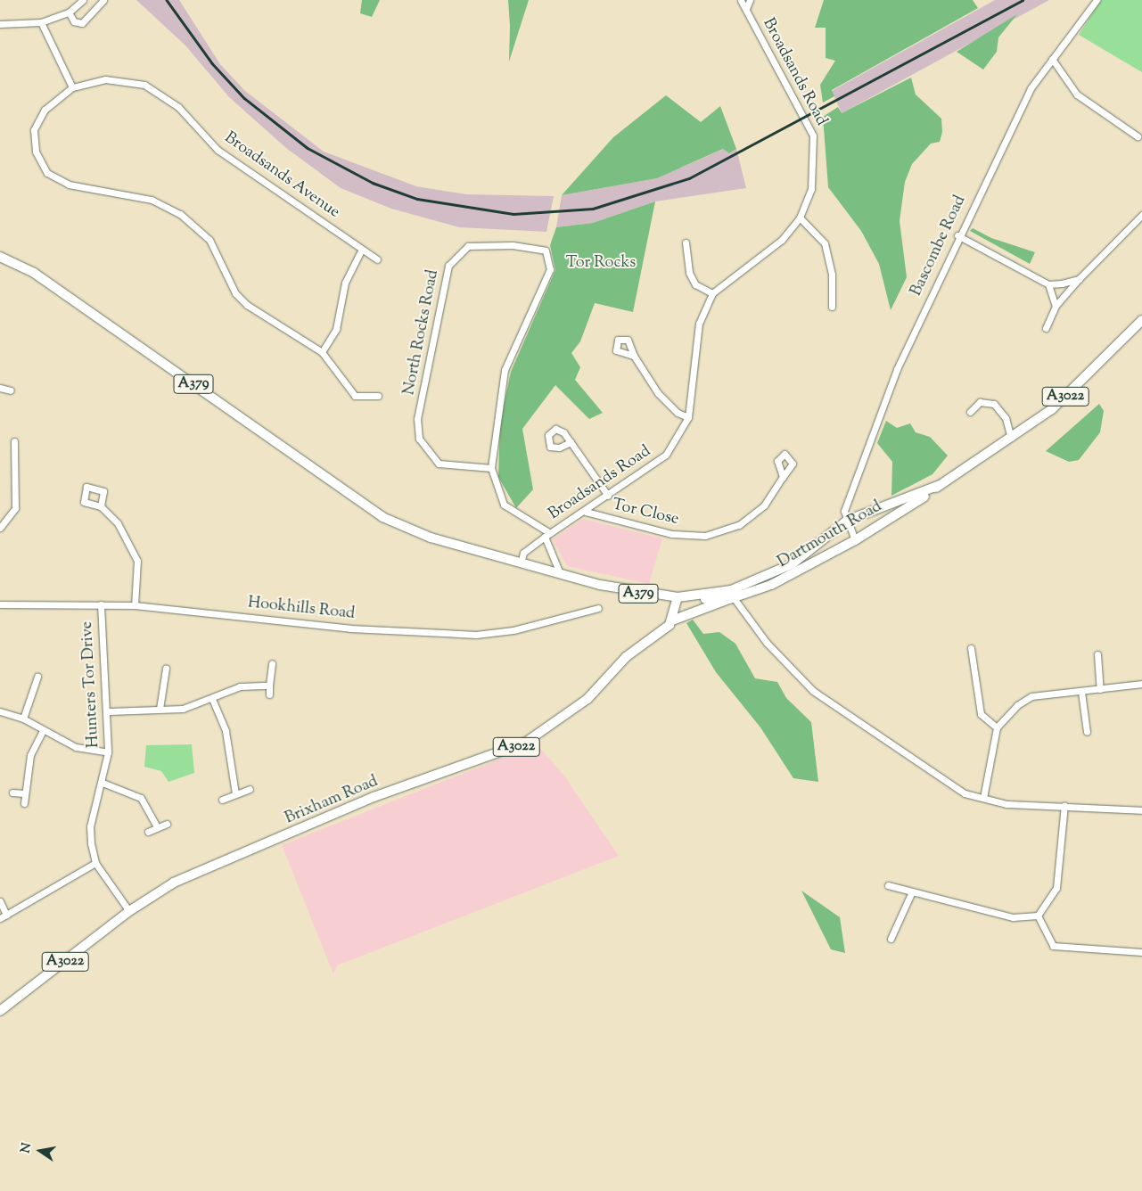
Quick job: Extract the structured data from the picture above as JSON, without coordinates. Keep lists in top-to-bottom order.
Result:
{
  "streets": {
    "main road": [
      "A379",
      "A3022",
      "Dartmouth Road",
      "Brixham Road"
    ],
    "street": [
      "Broadsands Road",
      "Broadsands Avenue",
      "Bascombe Road",
      "North Rocks Road",
      "Tor Close",
      "Hookhills Road",
      "Hunters Tor Drive"
    ]
  },
  "crossings": [
    ["Broadsands Road", "North Rocks Road"],
    ["Broadsands Road", "A379"],
    ["Broadsands Road", "Tor Close"],
    ["Bascombe Road", "Dartmouth Road"],
    ["Dartmouth Road", "Brixham Road"],
    ["Hookhills Road", "Hunters Tor Drive"],
    ["Hunters Tor Drive", "Brixham Road"]
  ],
  "parks": ["Tor Rocks"],
  "north": "left"
}
